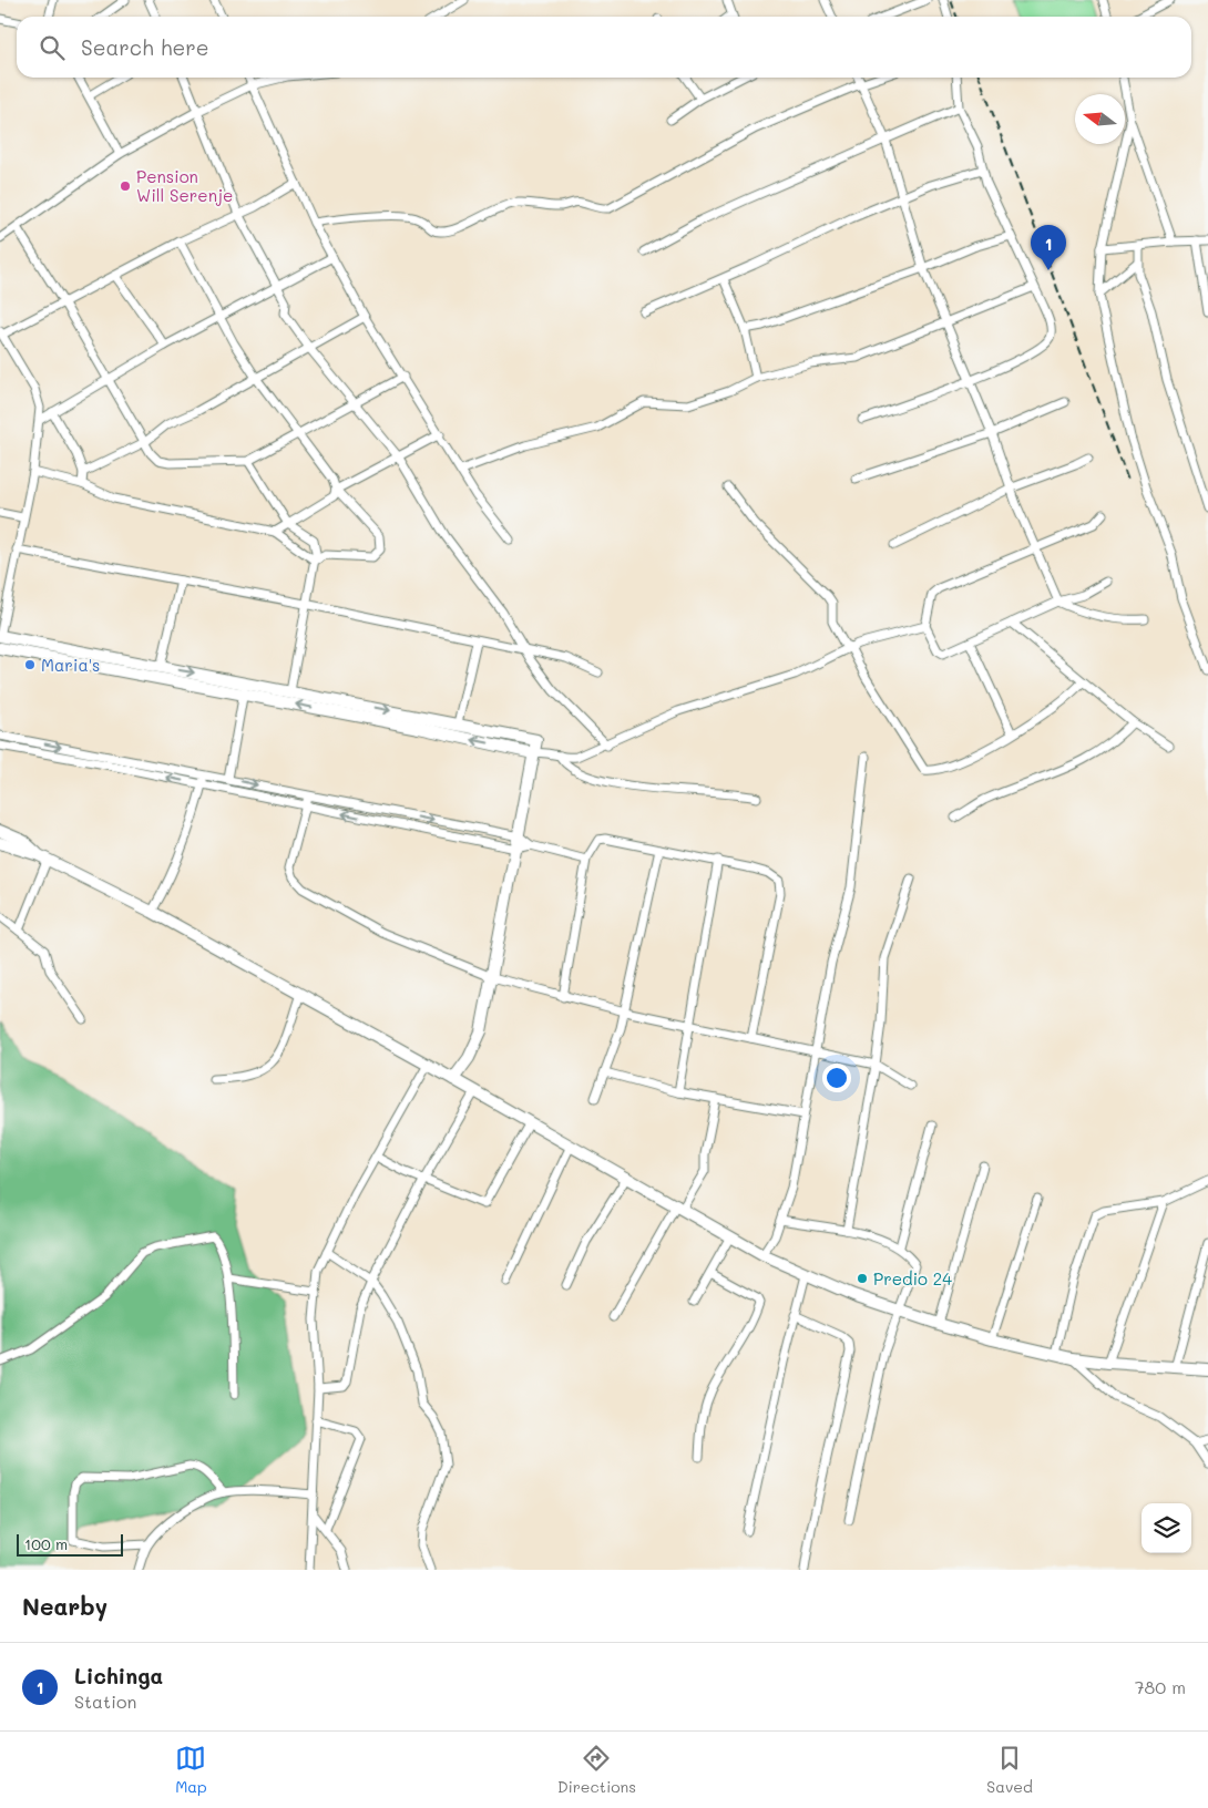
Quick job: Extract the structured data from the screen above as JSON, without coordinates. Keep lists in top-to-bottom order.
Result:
{
  "places": ["Pension Will Serenje", "Maria's", "Predio 24"],
  "scale_bar": "100 m",
  "north": "left",
  "page": {
    "search": "Search here",
    "pins": "1",
    "scale": "100 m",
    "heading": "Nearby",
    "list": [
      {
        "mark": "1",
        "name": "Lichinga",
        "note": "Station",
        "value": "780 m"
      }
    ],
    "nav": ["Map", "Directions", "Saved"]
  }
}
